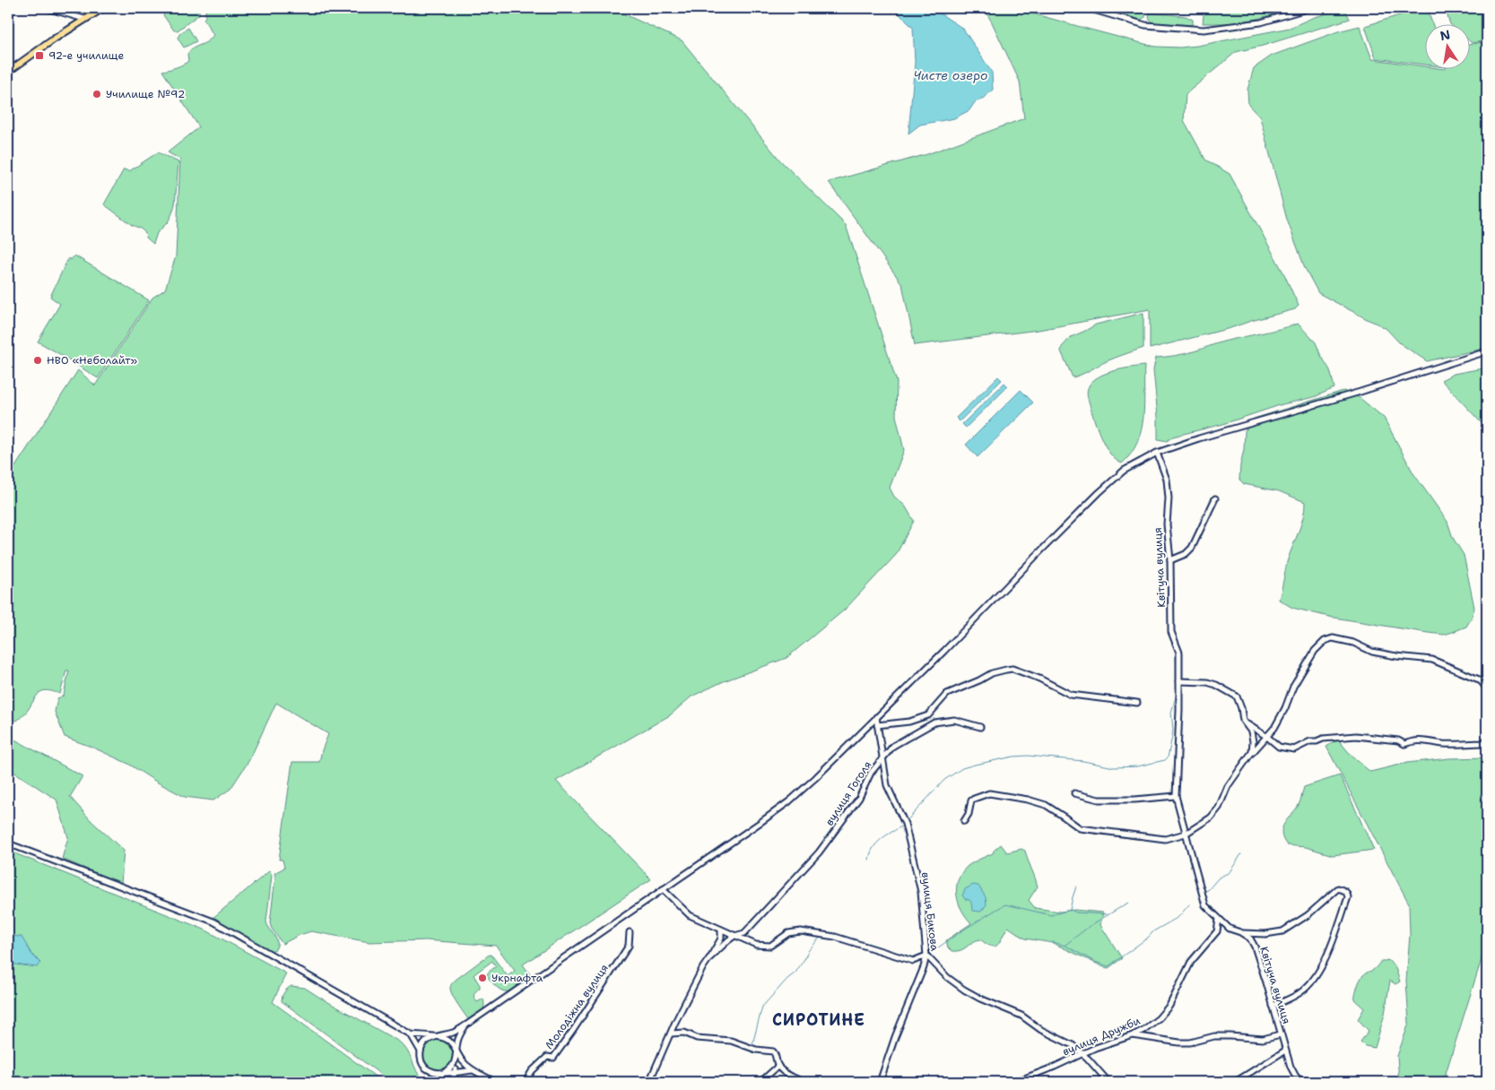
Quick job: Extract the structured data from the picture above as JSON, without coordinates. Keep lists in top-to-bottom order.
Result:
{
  "streets": {
    "street": [
      "Квітуча вулиця",
      "вулиця Гоголя",
      "вулиця Бикова",
      "Молодіжна вулиця",
      "вулиця Дружби"
    ]
  },
  "crossings": [
    ["Квітуча вулиця", "вулиця Дружби"],
    ["вулиця Гоголя", "вулиця Бикова"],
    ["вулиця Бикова", "вулиця Дружби"]
  ],
  "districts": ["СИРОТИНЕ"],
  "water": ["Чисте озеро"],
  "places": {
    "transit": ["92-е училище"],
    "other": ["Училище №92", "НВО «Неболайт»", "Укрнафта"]
  },
  "north": "top"
}
